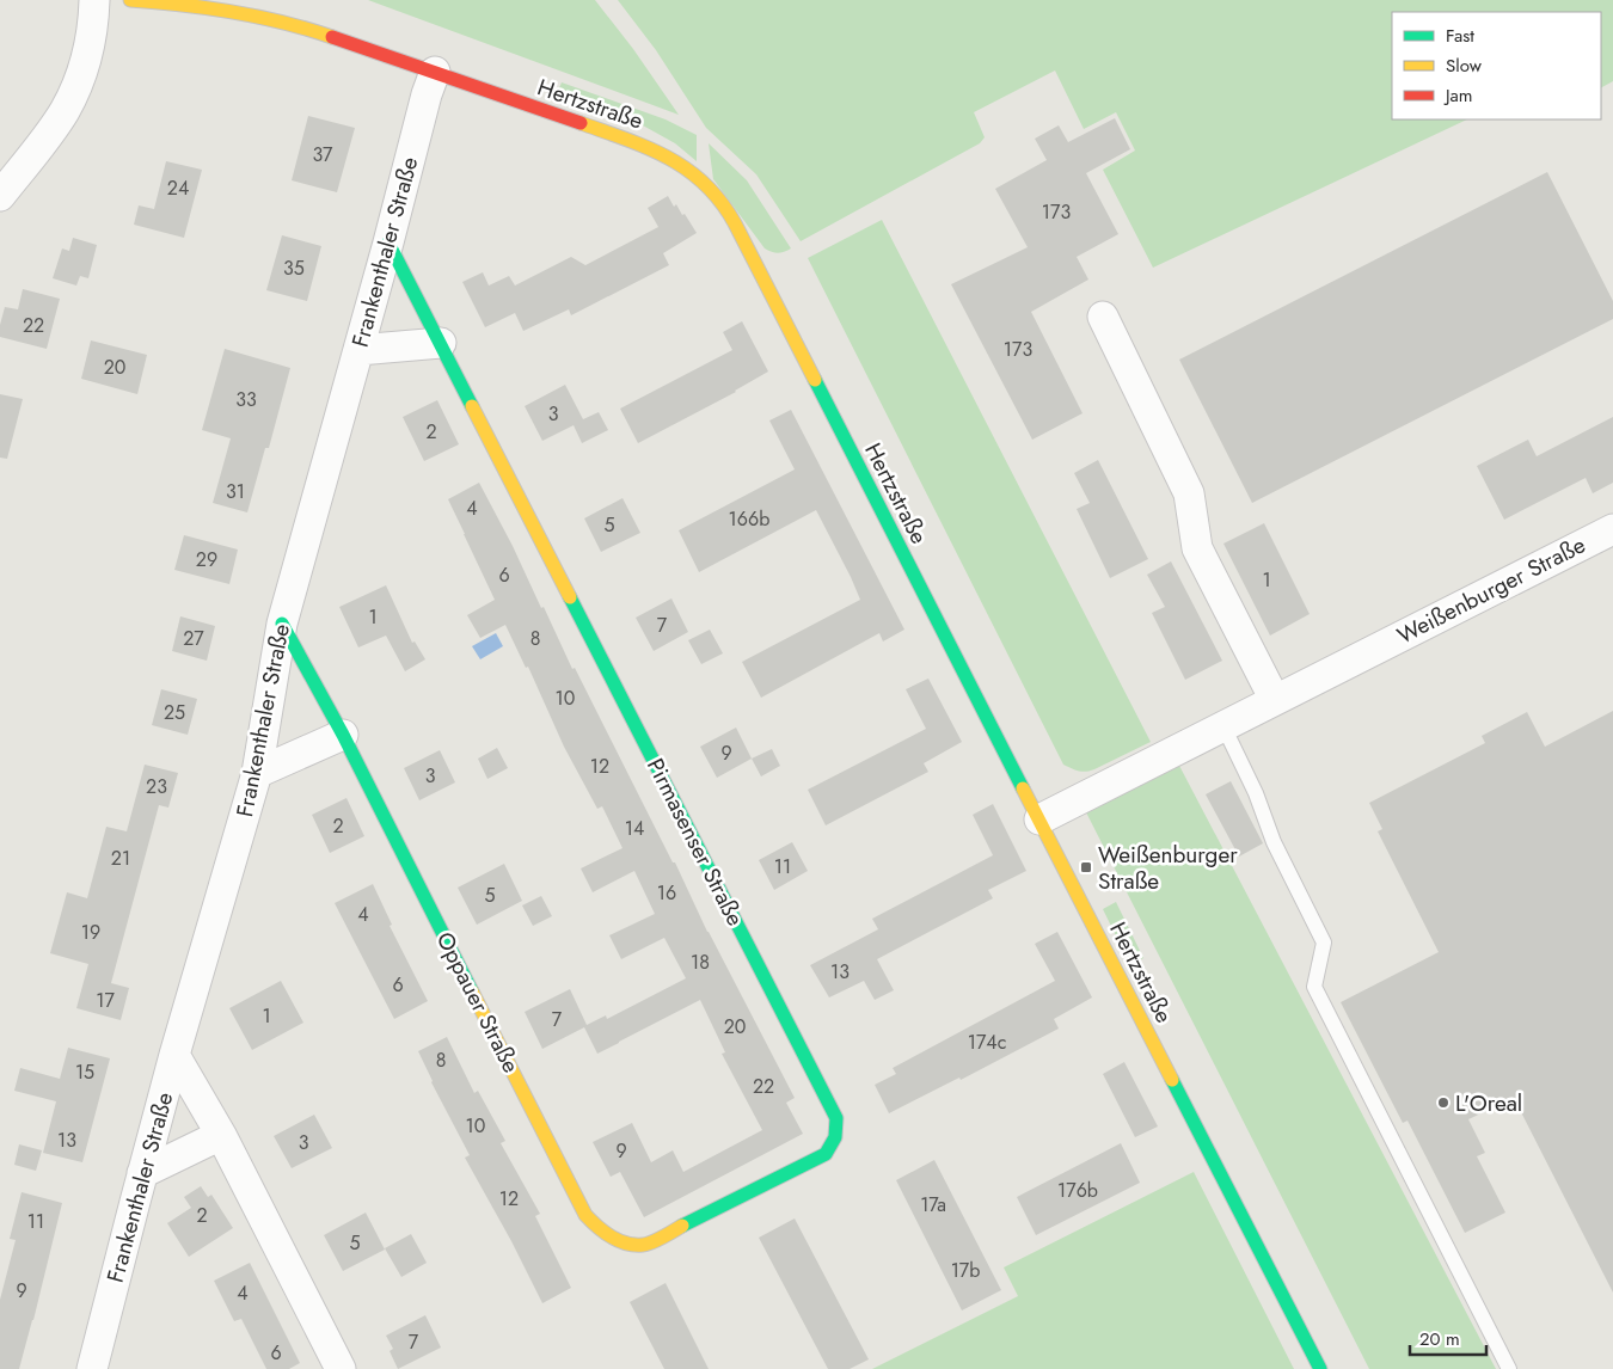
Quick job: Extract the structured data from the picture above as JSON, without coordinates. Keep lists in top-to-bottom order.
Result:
{
  "streets": {
    "street": [
      "Hertzstraße",
      "Frankenthaler Straße",
      "Weißenburger Straße",
      "Pirmasenser Straße",
      "Oppauer Straße"
    ]
  },
  "crossings": [
    ["Hertzstraße", "Frankenthaler Straße"],
    ["Hertzstraße", "Weißenburger Straße"],
    ["Frankenthaler Straße", "Pirmasenser Straße"],
    ["Frankenthaler Straße", "Oppauer Straße"],
    ["Pirmasenser Straße", "Oppauer Straße"]
  ],
  "places": {
    "transit": ["Weißenburger Straße"],
    "other": ["L'Oreal"]
  },
  "house_numbers": [
    "37",
    "24",
    "173",
    "35",
    "22",
    "173",
    "20",
    "33",
    "3",
    "2",
    "31",
    "4",
    "166b",
    "5",
    "29",
    "6",
    "1",
    "1",
    "7",
    "27",
    "8",
    "10",
    "25",
    "9",
    "12",
    "3",
    "23",
    "2",
    "14",
    "21",
    "11",
    "16",
    "5",
    "4",
    "19",
    "18",
    "13",
    "6",
    "17",
    "1",
    "7",
    "20",
    "174c",
    "8",
    "15",
    "22",
    "10",
    "13",
    "3",
    "9",
    "176b",
    "12",
    "17a",
    "2",
    "11",
    "5",
    "17b",
    "9",
    "4",
    "7",
    "6"
  ],
  "legend": ["Fast", "Slow", "Jam"],
  "scale_bar": "20 m"
}
